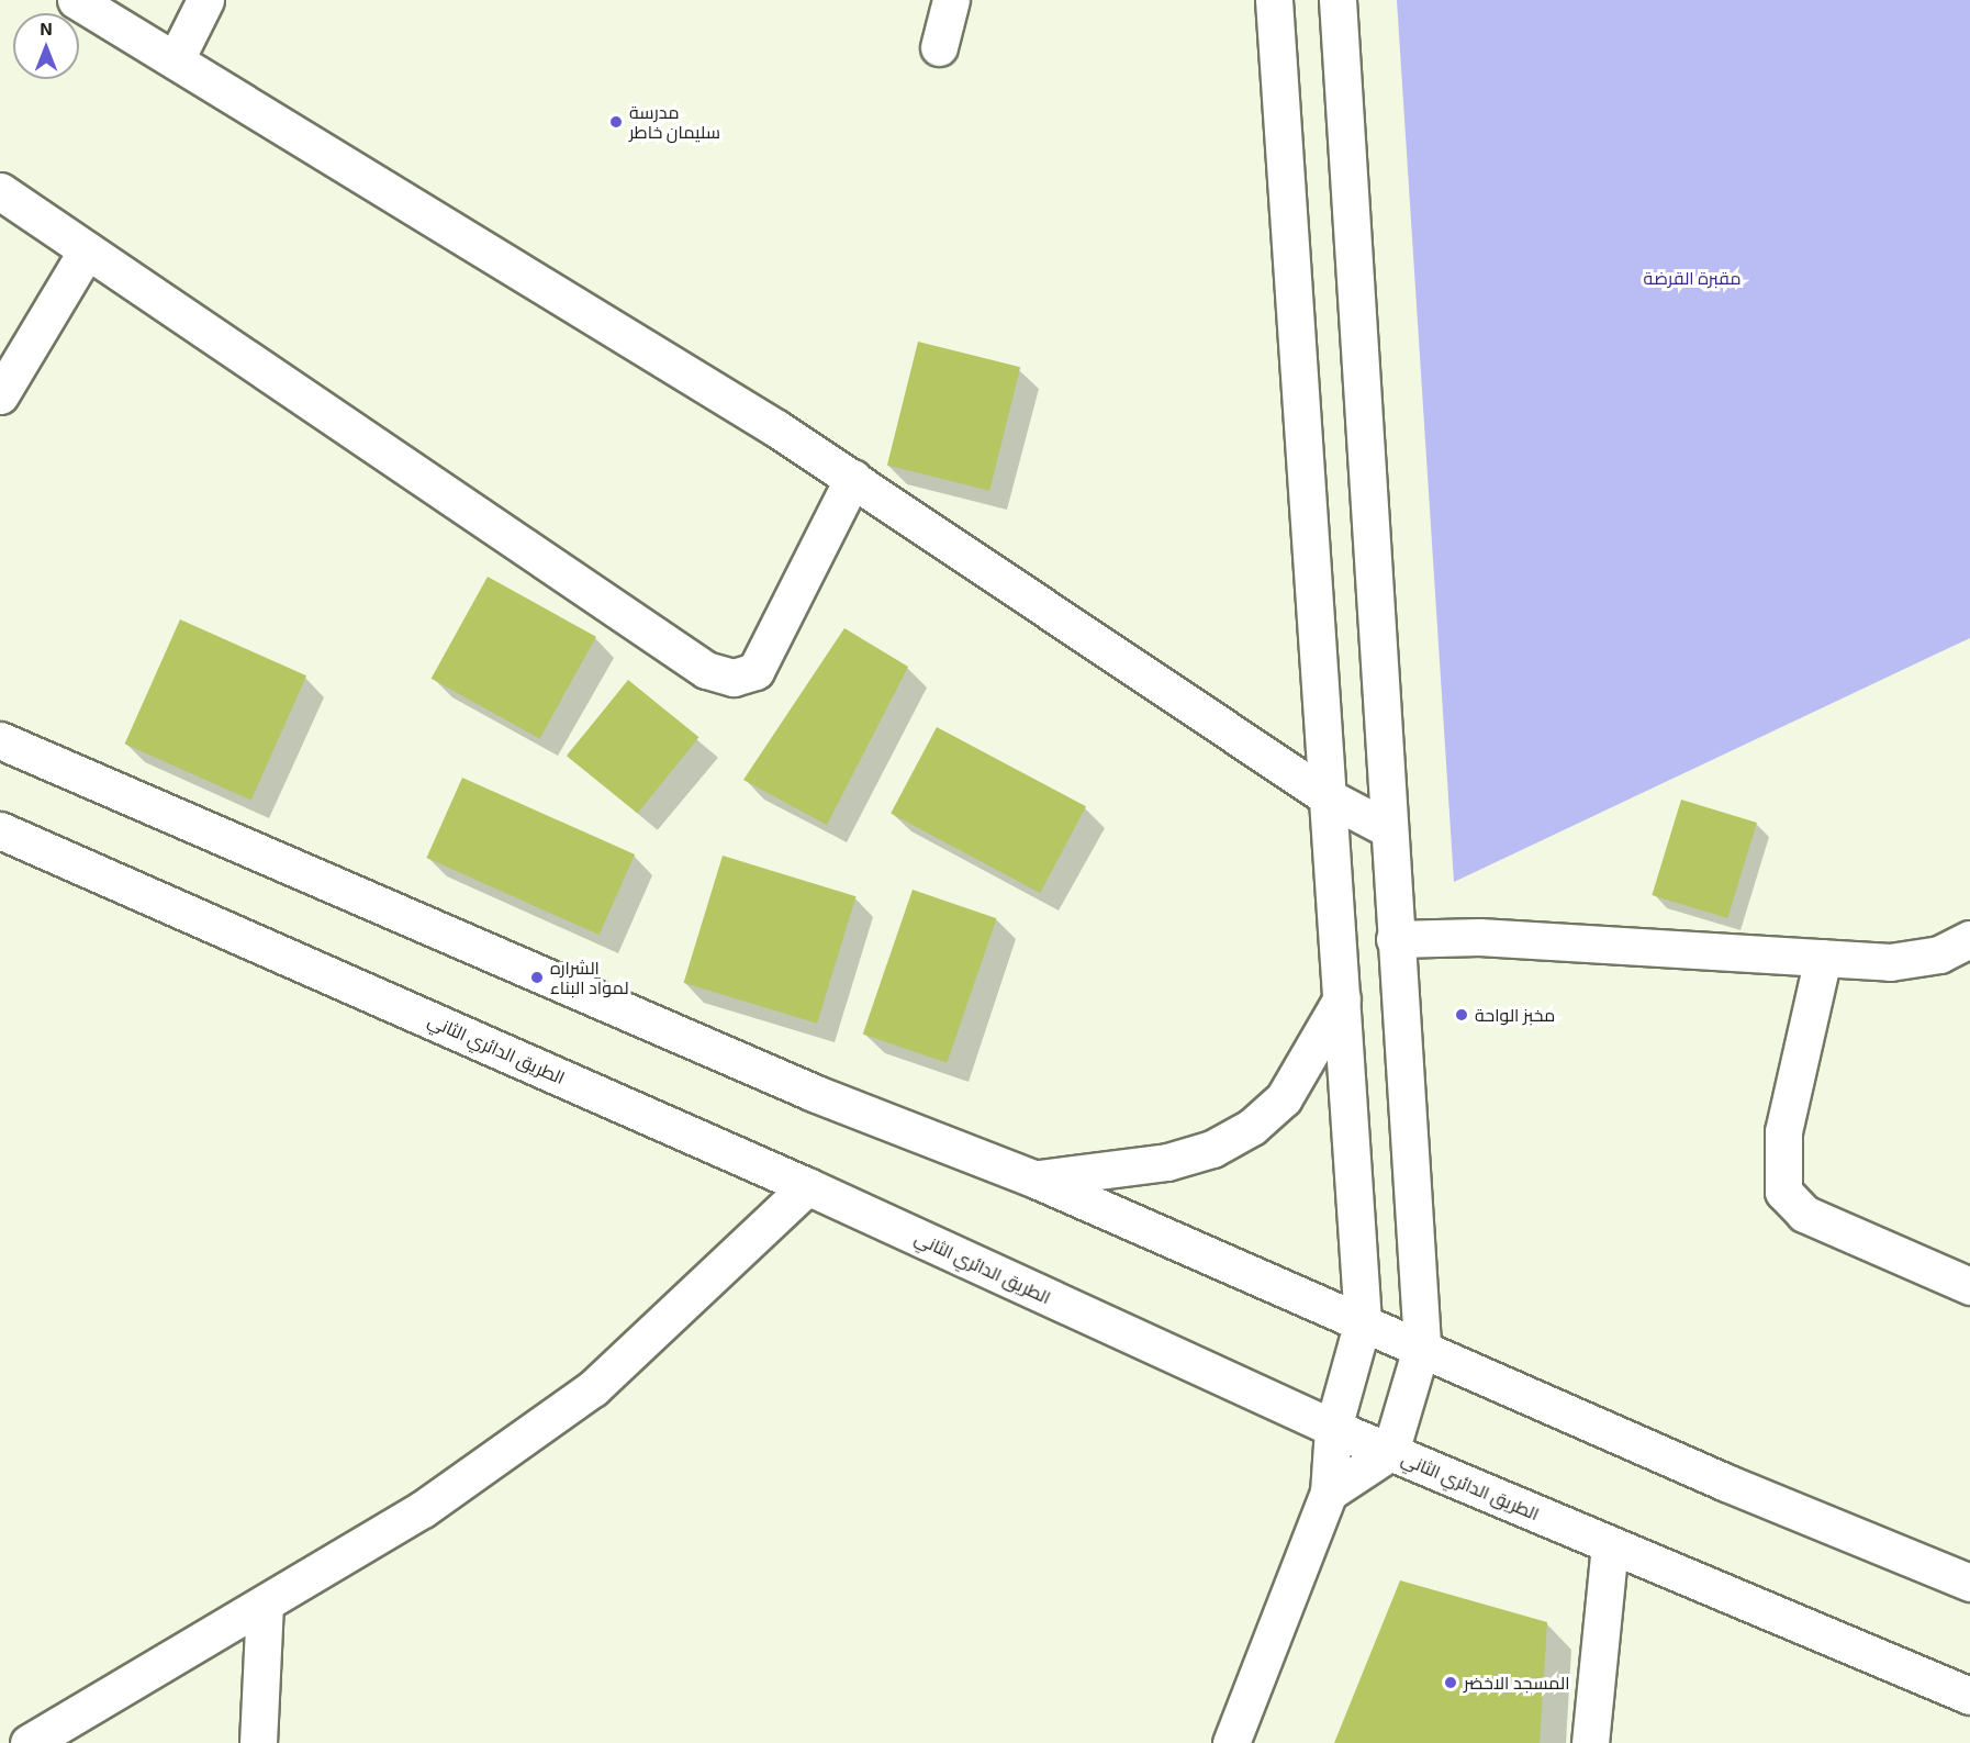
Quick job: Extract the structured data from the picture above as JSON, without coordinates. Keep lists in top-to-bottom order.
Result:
{
  "streets": {
    "main road": ["الطريق الدائري الثاني"]
  },
  "parks": ["مقبرة القرضة"],
  "places": [
    "مدرسة سليمان خاطر",
    "الشراره لمواد البناء",
    "مخبز الواحة",
    "المسجد الاخضر"
  ],
  "north": "top"
}
